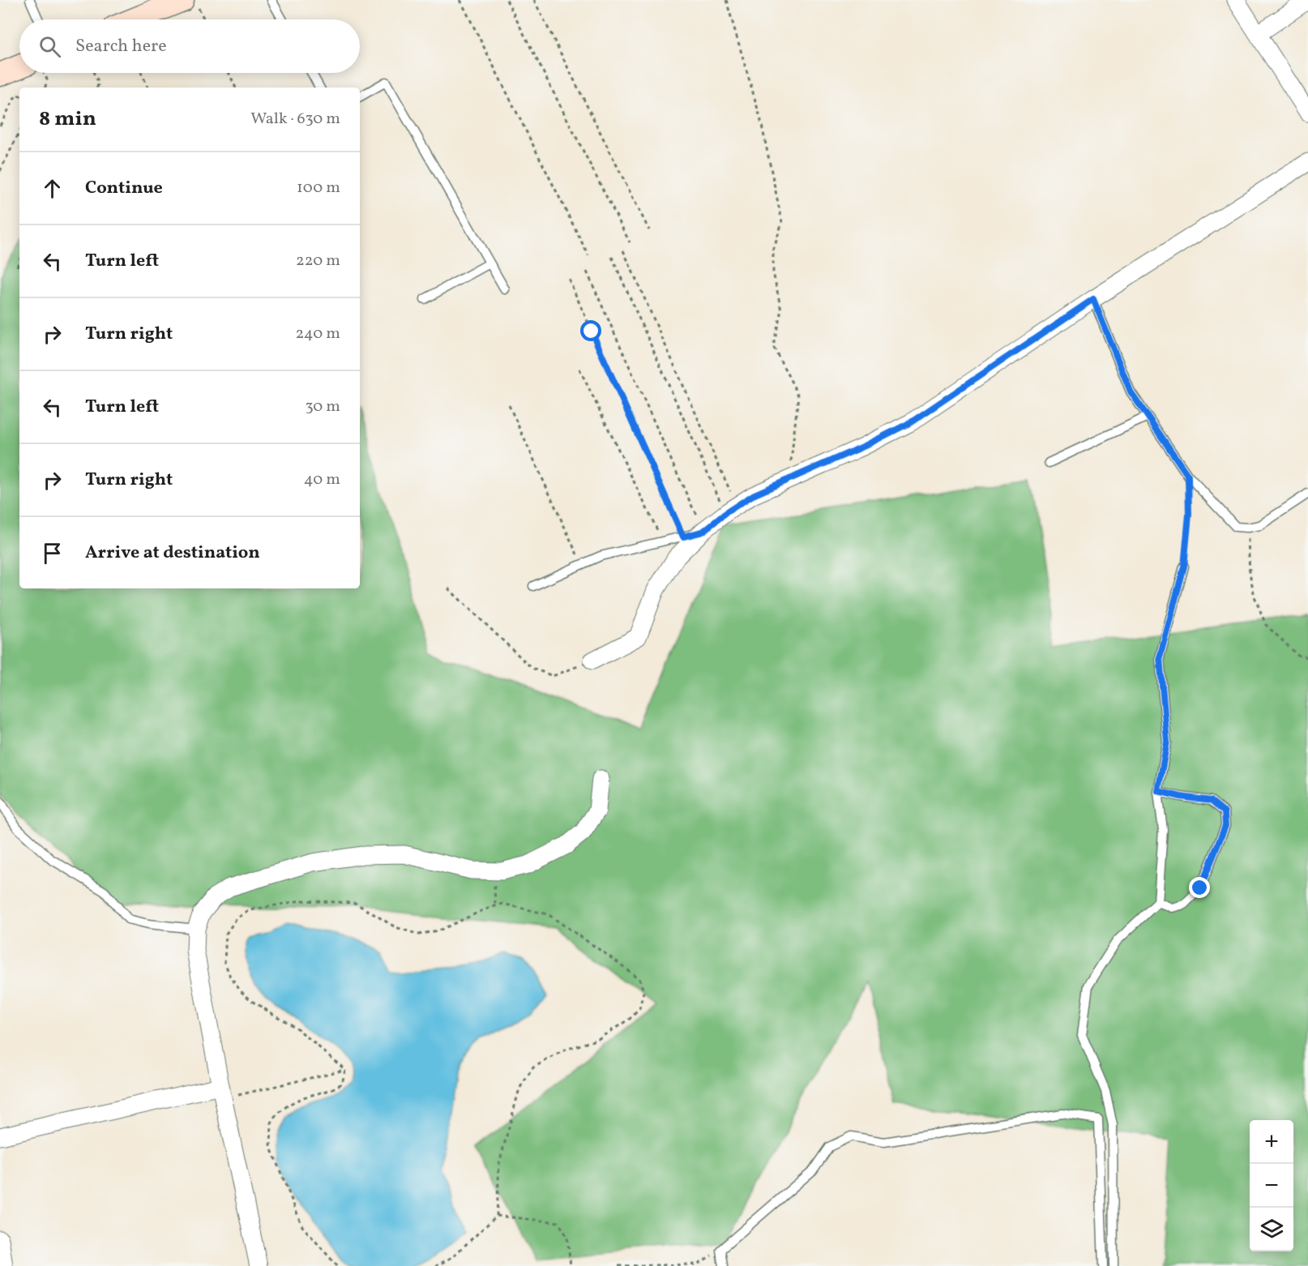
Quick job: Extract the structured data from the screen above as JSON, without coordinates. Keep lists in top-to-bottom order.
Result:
{
  "page": {
    "search": "Search here",
    "heading": ["8 min", "Walk · 630 m"],
    "list": [
      ["Continue", "100 m"],
      ["Turn left", "220 m"],
      ["Turn right", "240 m"],
      ["Turn left", "30 m"],
      ["Turn right", "40 m"],
      "Arrive at destination"
    ],
    "map_buttons": ["+", "−"]
  }
}
